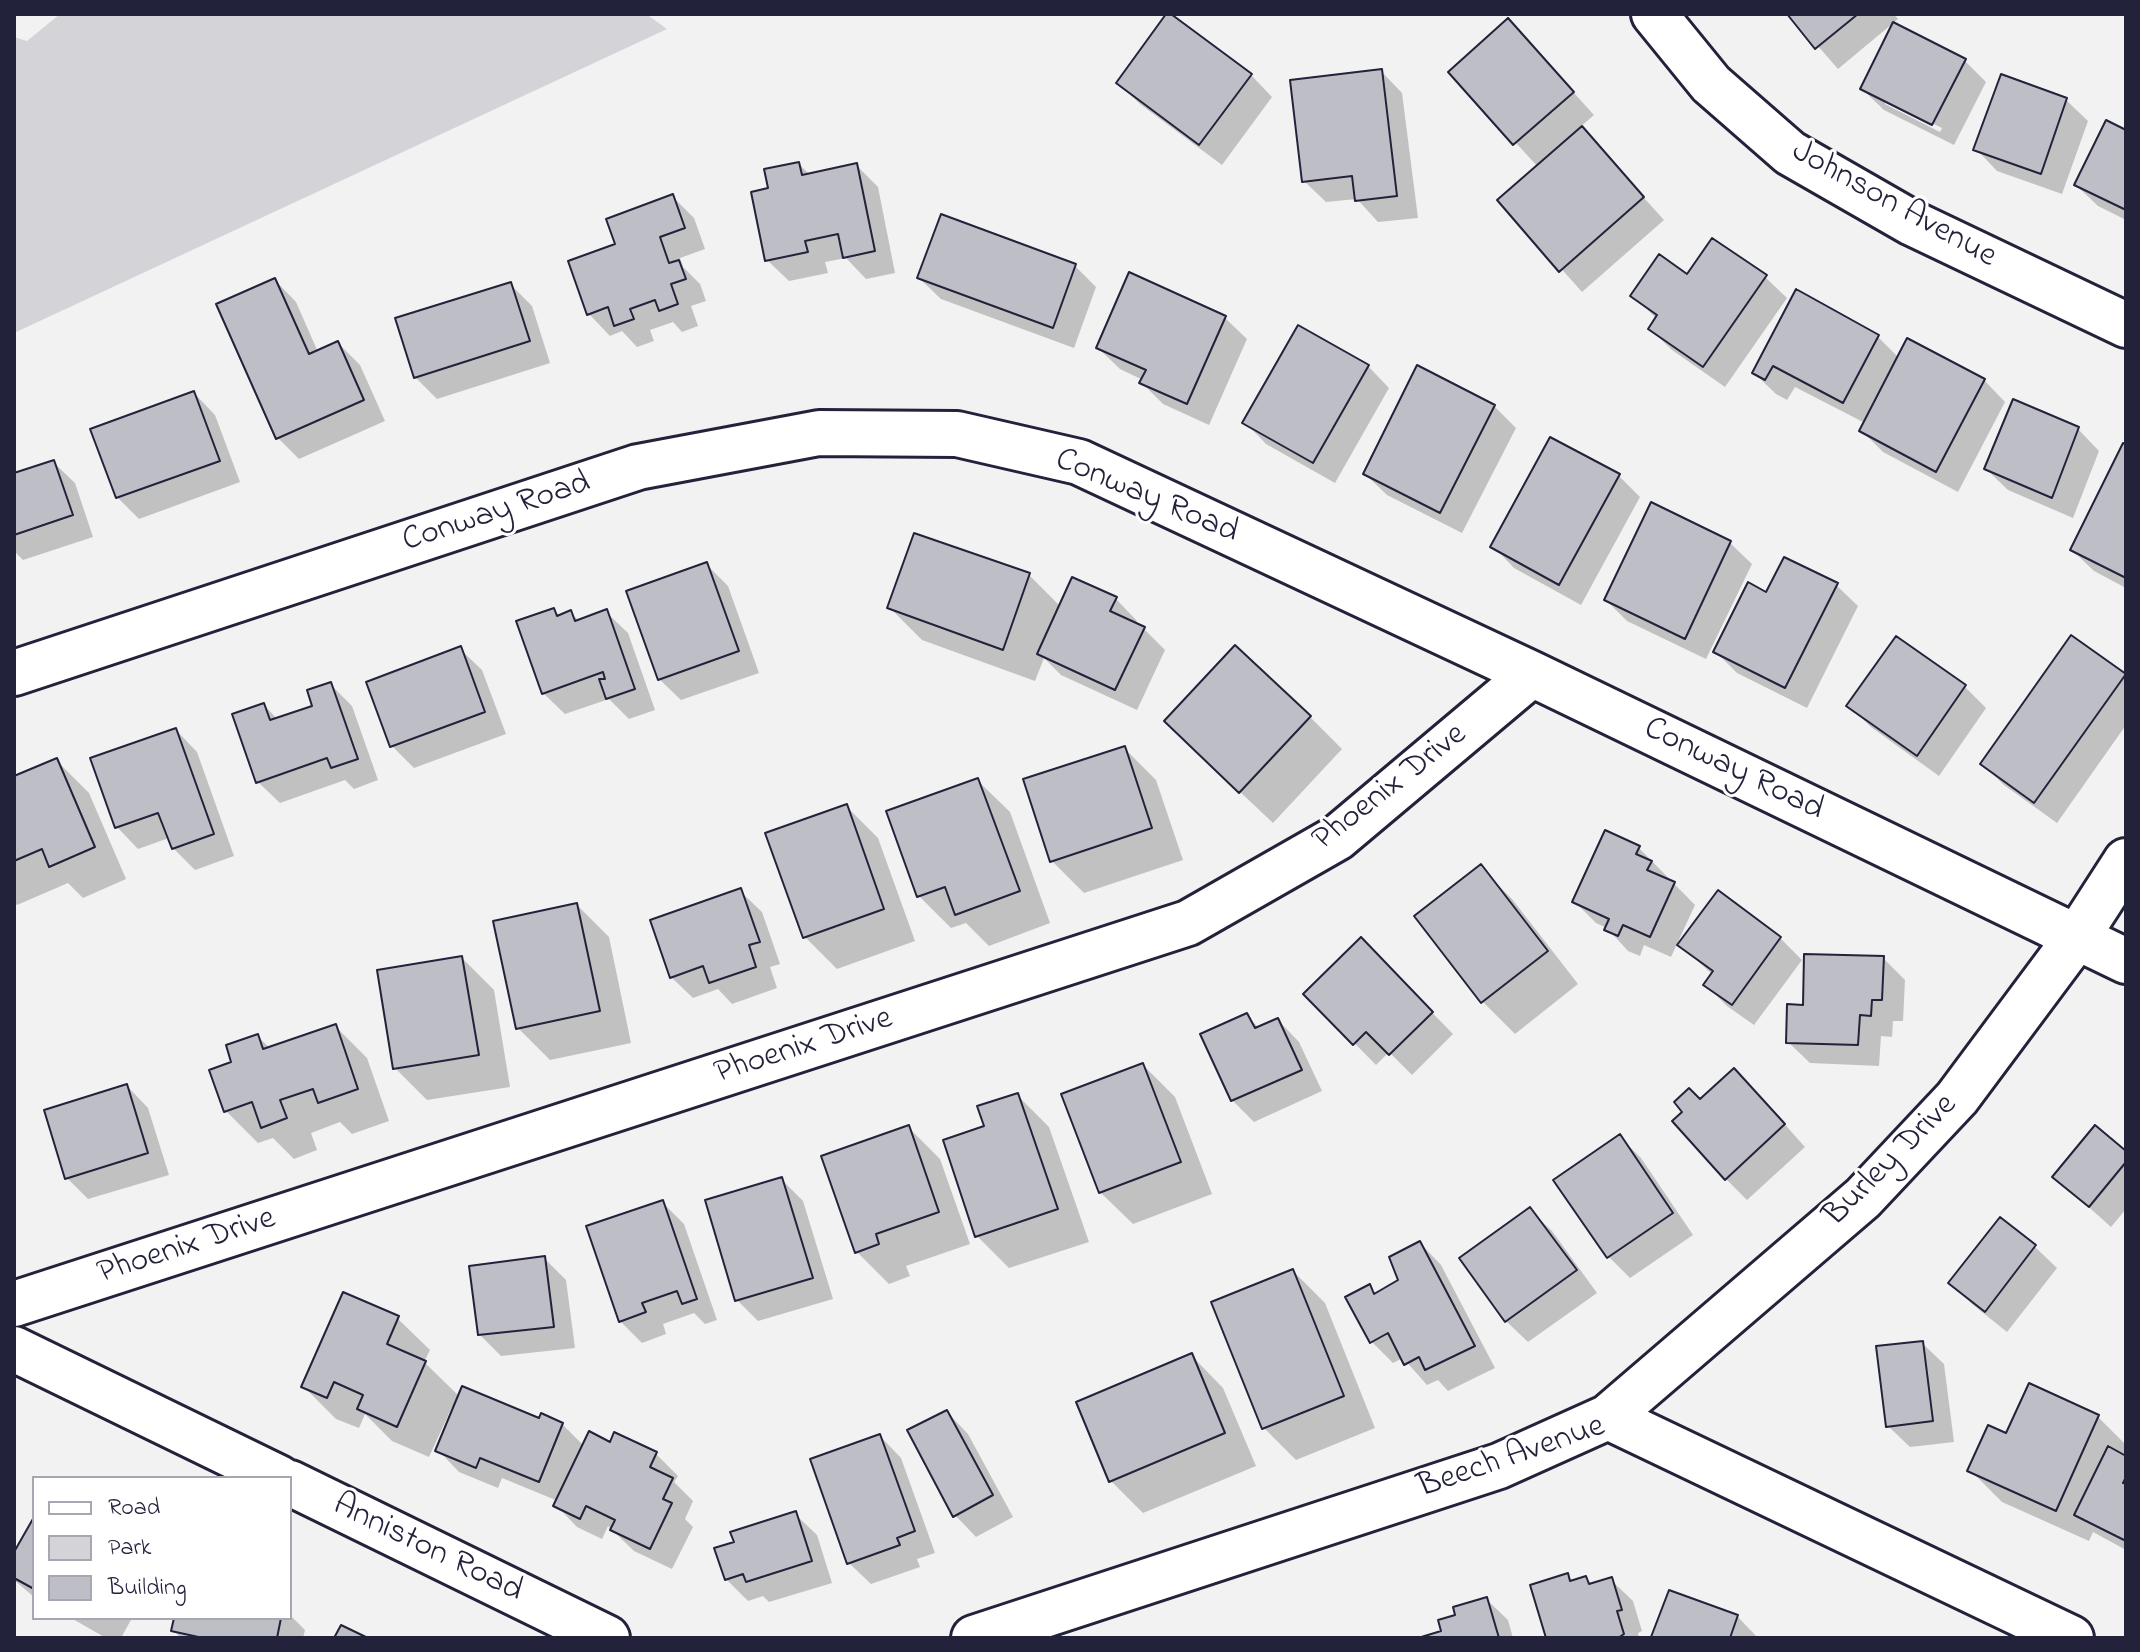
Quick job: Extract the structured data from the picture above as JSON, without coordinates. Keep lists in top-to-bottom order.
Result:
{
  "streets": {
    "street": [
      "Johnson Avenue",
      "Conway Road",
      "Phoenix Drive",
      "Burley Drive",
      "Beech Avenue",
      "Anniston Road"
    ]
  },
  "crossings": [
    ["Conway Road", "Phoenix Drive"],
    ["Conway Road", "Burley Drive"],
    ["Burley Drive", "Beech Avenue"]
  ],
  "legend": ["Road", "Park", "Building"]
}
